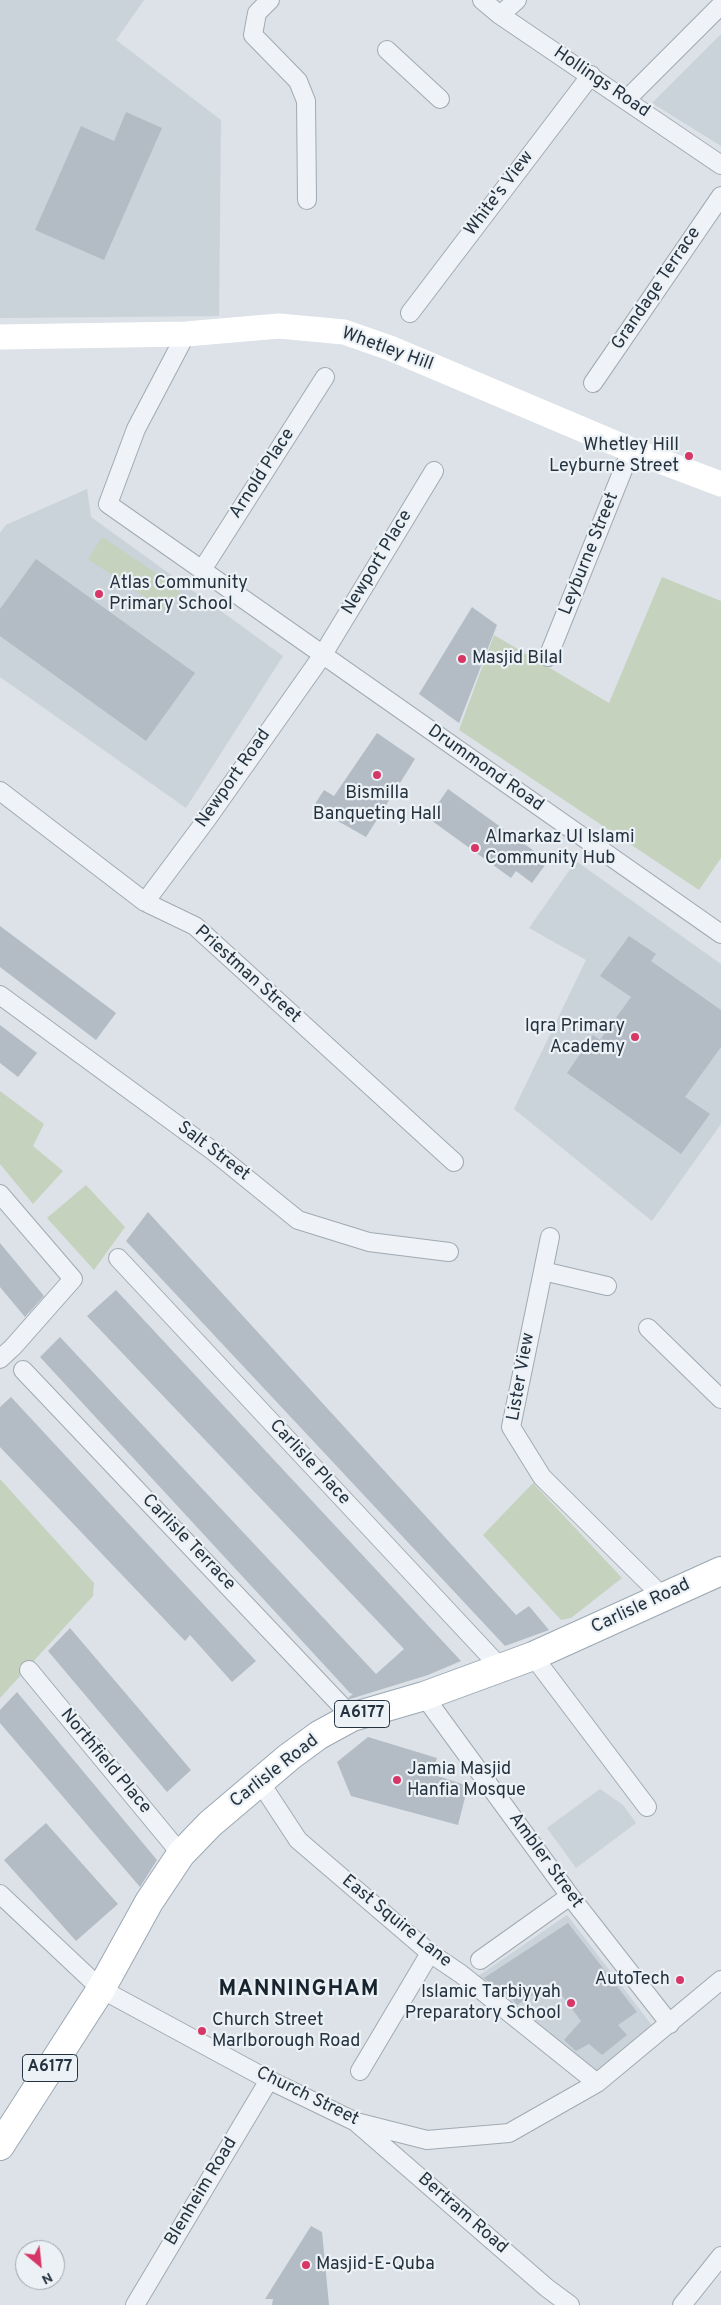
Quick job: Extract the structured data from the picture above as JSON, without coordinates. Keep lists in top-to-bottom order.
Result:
{
  "streets": {
    "main road": ["Whetley Hill", "Carlisle Road", "A6177"],
    "street": [
      "Hollings Road",
      "White's View",
      "Grandage Terrace",
      "Arnold Place",
      "Leyburne Street",
      "Newport Place",
      "Drummond Road",
      "Newport Road",
      "Priestman Street",
      "Salt Street",
      "Lister View",
      "Carlisle Place",
      "Carlisle Terrace",
      "Northfield Place",
      "Ambler Street",
      "East Squire Lane",
      "Church Street",
      "Blenheim Road",
      "Bertram Road"
    ]
  },
  "crossings": [
    ["Hollings Road", "White's View"],
    ["Whetley Hill", "Leyburne Street"],
    ["Whetley Hill", "Drummond Road"],
    ["Arnold Place", "Drummond Road"],
    ["Newport Place", "Drummond Road"],
    ["Newport Place", "Newport Road"],
    ["Drummond Road", "Newport Road"],
    ["Newport Road", "Priestman Street"],
    ["Lister View", "Carlisle Road"],
    ["Carlisle Place", "Carlisle Road"],
    ["Carlisle Terrace", "Carlisle Road"],
    ["Carlisle Road", "A6177"],
    ["Carlisle Road", "Northfield Place"],
    ["Carlisle Road", "Ambler Street"],
    ["Carlisle Road", "East Squire Lane"],
    ["Carlisle Road", "Church Street"],
    ["A6177", "Church Street"],
    ["Ambler Street", "Church Street"],
    ["East Squire Lane", "Church Street"],
    ["Church Street", "Blenheim Road"],
    ["Church Street", "Bertram Road"]
  ],
  "districts": ["MANNINGHAM"],
  "places": [
    "Whetley Hill Leyburne Street",
    "Atlas Community Primary School",
    "Masjid Bilal",
    "Bismilla Banqueting Hall",
    "Almarkaz Ul Islami Community Hub",
    "Iqra Primary Academy",
    "Jamia Masjid Hanfia Mosque",
    "AutoTech",
    "Islamic Tarbiyyah Preparatory School",
    "Church Street Marlborough Road",
    "Masjid-E-Quba"
  ],
  "north": "bottom right"
}
